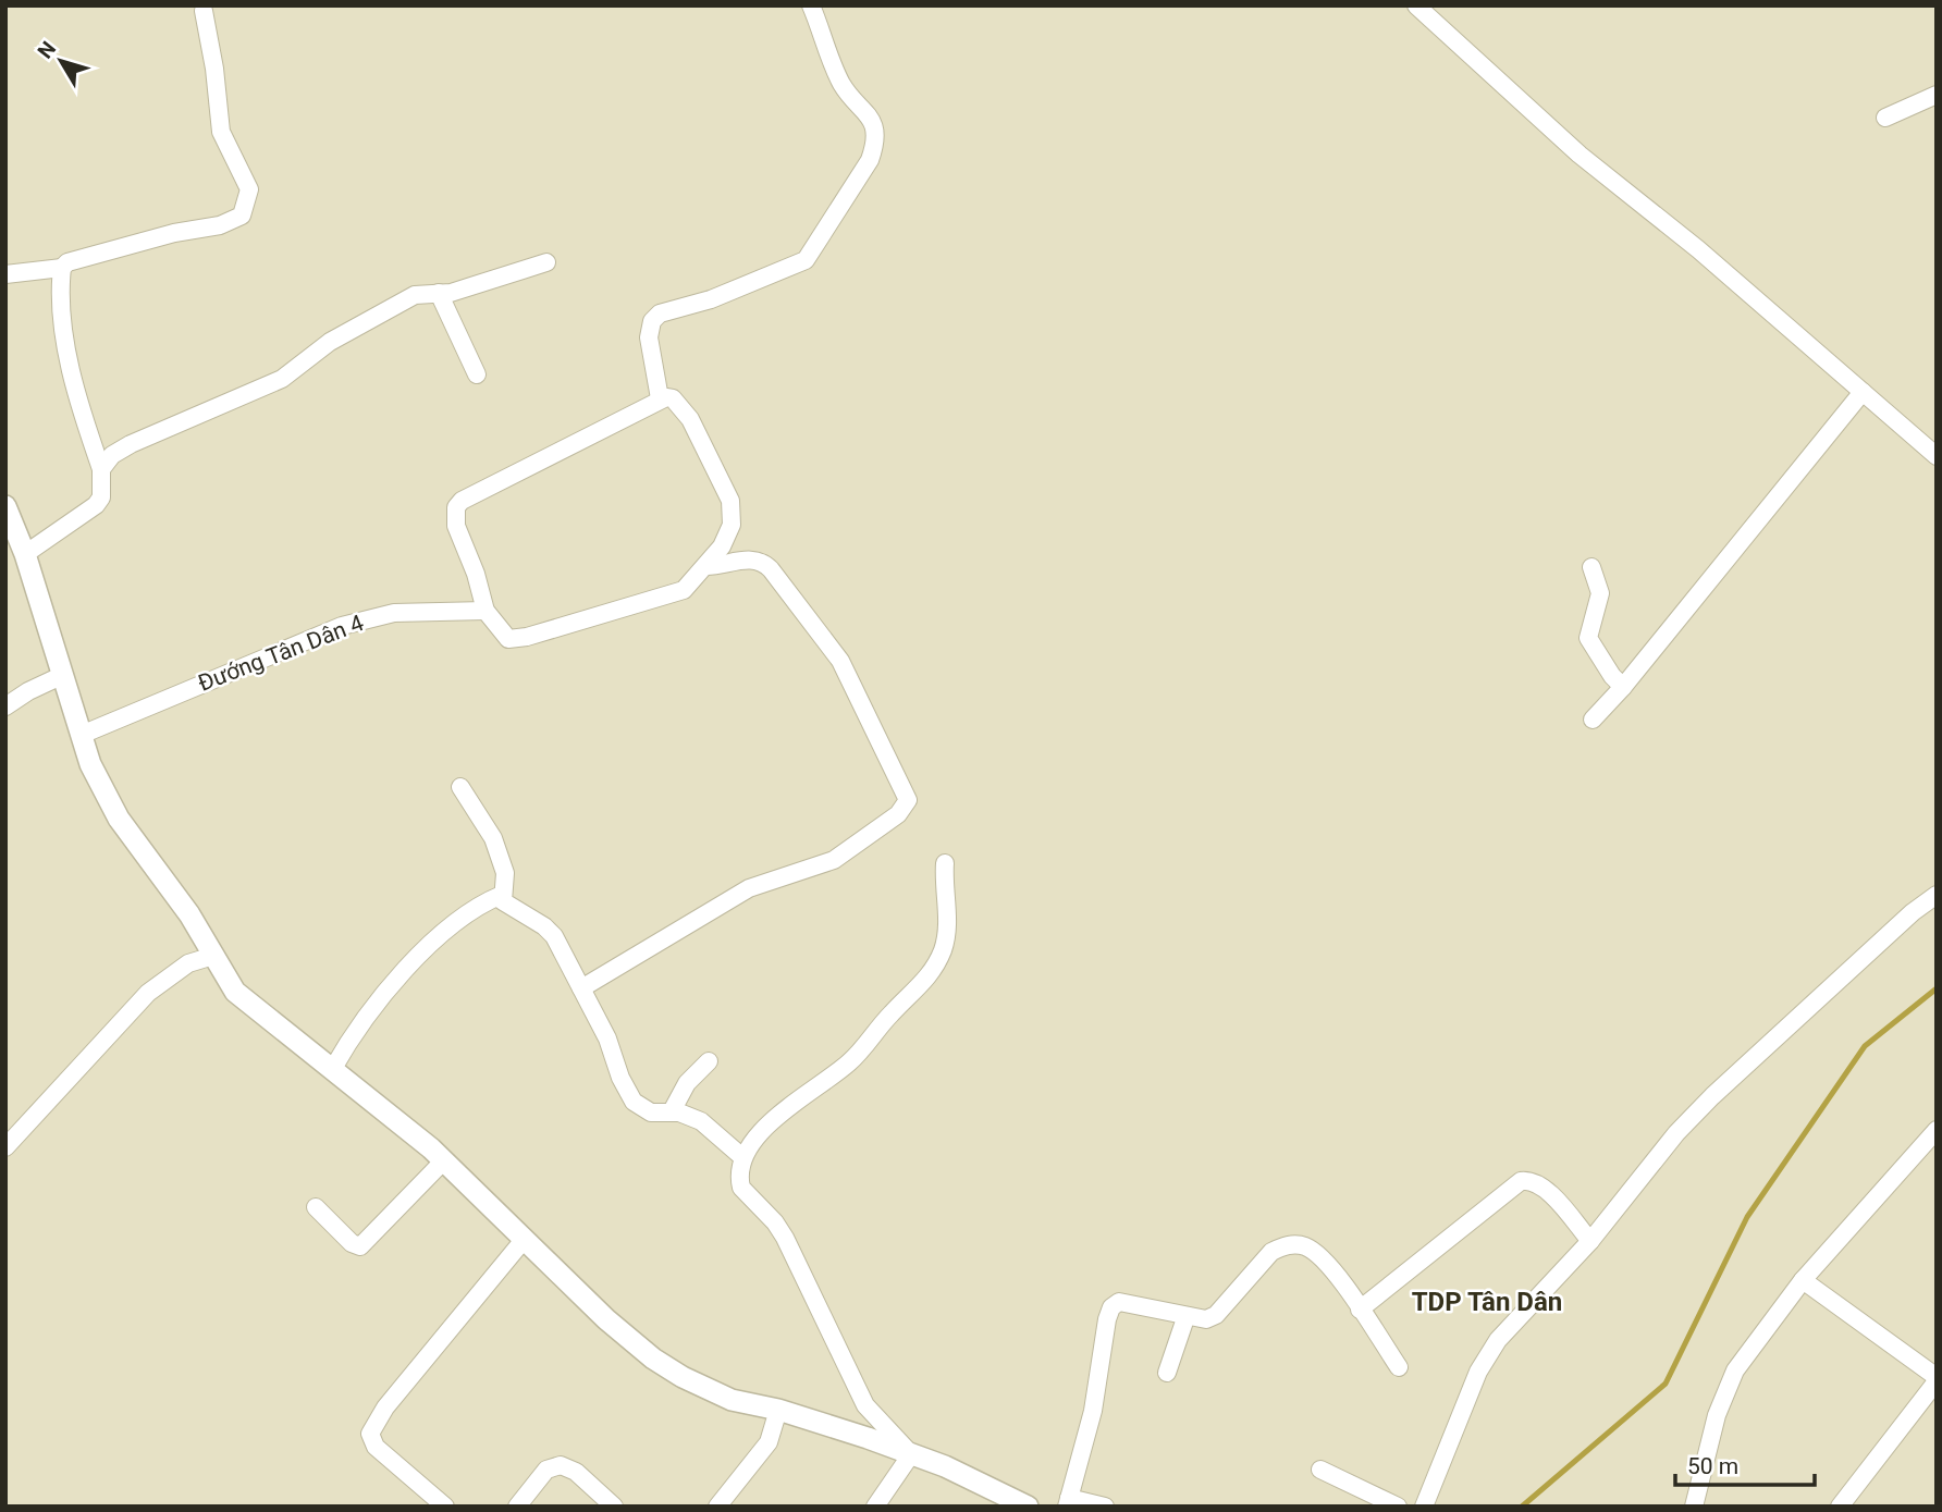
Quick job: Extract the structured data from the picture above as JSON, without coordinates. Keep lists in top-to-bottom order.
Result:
{
  "streets": {
    "street": ["Đướng Tân Dân 4"]
  },
  "districts": ["TDP Tân Dân"],
  "scale_bar": "50 m",
  "north": "top left"
}
